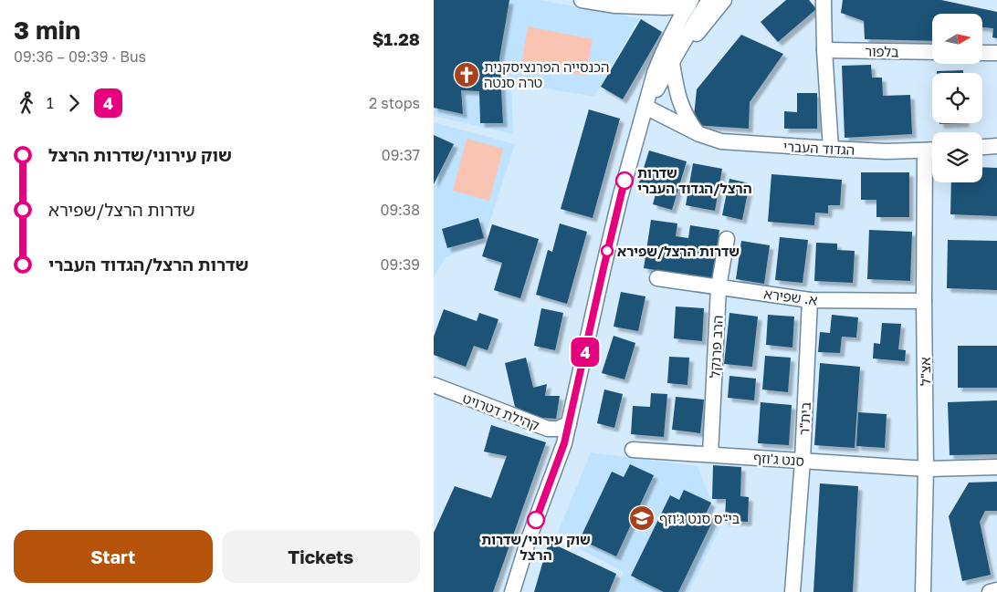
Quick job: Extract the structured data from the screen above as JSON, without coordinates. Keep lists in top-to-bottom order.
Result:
{
  "streets": {
    "street": [
      "בלפור",
      "הגדוד העברי",
      "א. שפירא",
      "הרב פרנקל",
      "אצ\"ל",
      "קהילת דטרויט",
      "בית\"ר",
      "סנט ג'וזף"
    ]
  },
  "crossings": [
    ["הגדוד העברי", "אצ\"ל"],
    ["א. שפירא", "הרב פרנקל"],
    ["א. שפירא", "אצ\"ל"],
    ["א. שפירא", "בית\"ר"],
    ["הרב פרנקל", "סנט ג'וזף"],
    ["אצ\"ל", "סנט ג'וזף"],
    ["בית\"ר", "סנט ג'וזף"]
  ],
  "places": {
    "church": ["הכנסייה הפרנציסקנית טרה סנטה"],
    "other": ["שדרות הרצל/הגדוד העברי", "שדרות הרצל/שפירא", "שוק עירוני/שדרות הרצל"],
    "school or university": ["בי\"ס סנט ג'וזף"]
  },
  "lines": ["bus line 4"],
  "north": "right",
  "page": {
    "heading": ["3 min", "09:36 – 09:39 · Bus", "$1.28"],
    "on_map": "4",
    "legs": ["1", "4", "2 stops"],
    "list": [
      {
        "name": "שוק עירוני/שדרות הרצל",
        "value": "09:37"
      },
      {
        "name": "שדרות הרצל/שפירא",
        "value": "09:38"
      },
      {
        "name": "שדרות הרצל/הגדוד העברי",
        "value": "09:39"
      }
    ],
    "buttons": ["Start", "Tickets"]
  }
}
